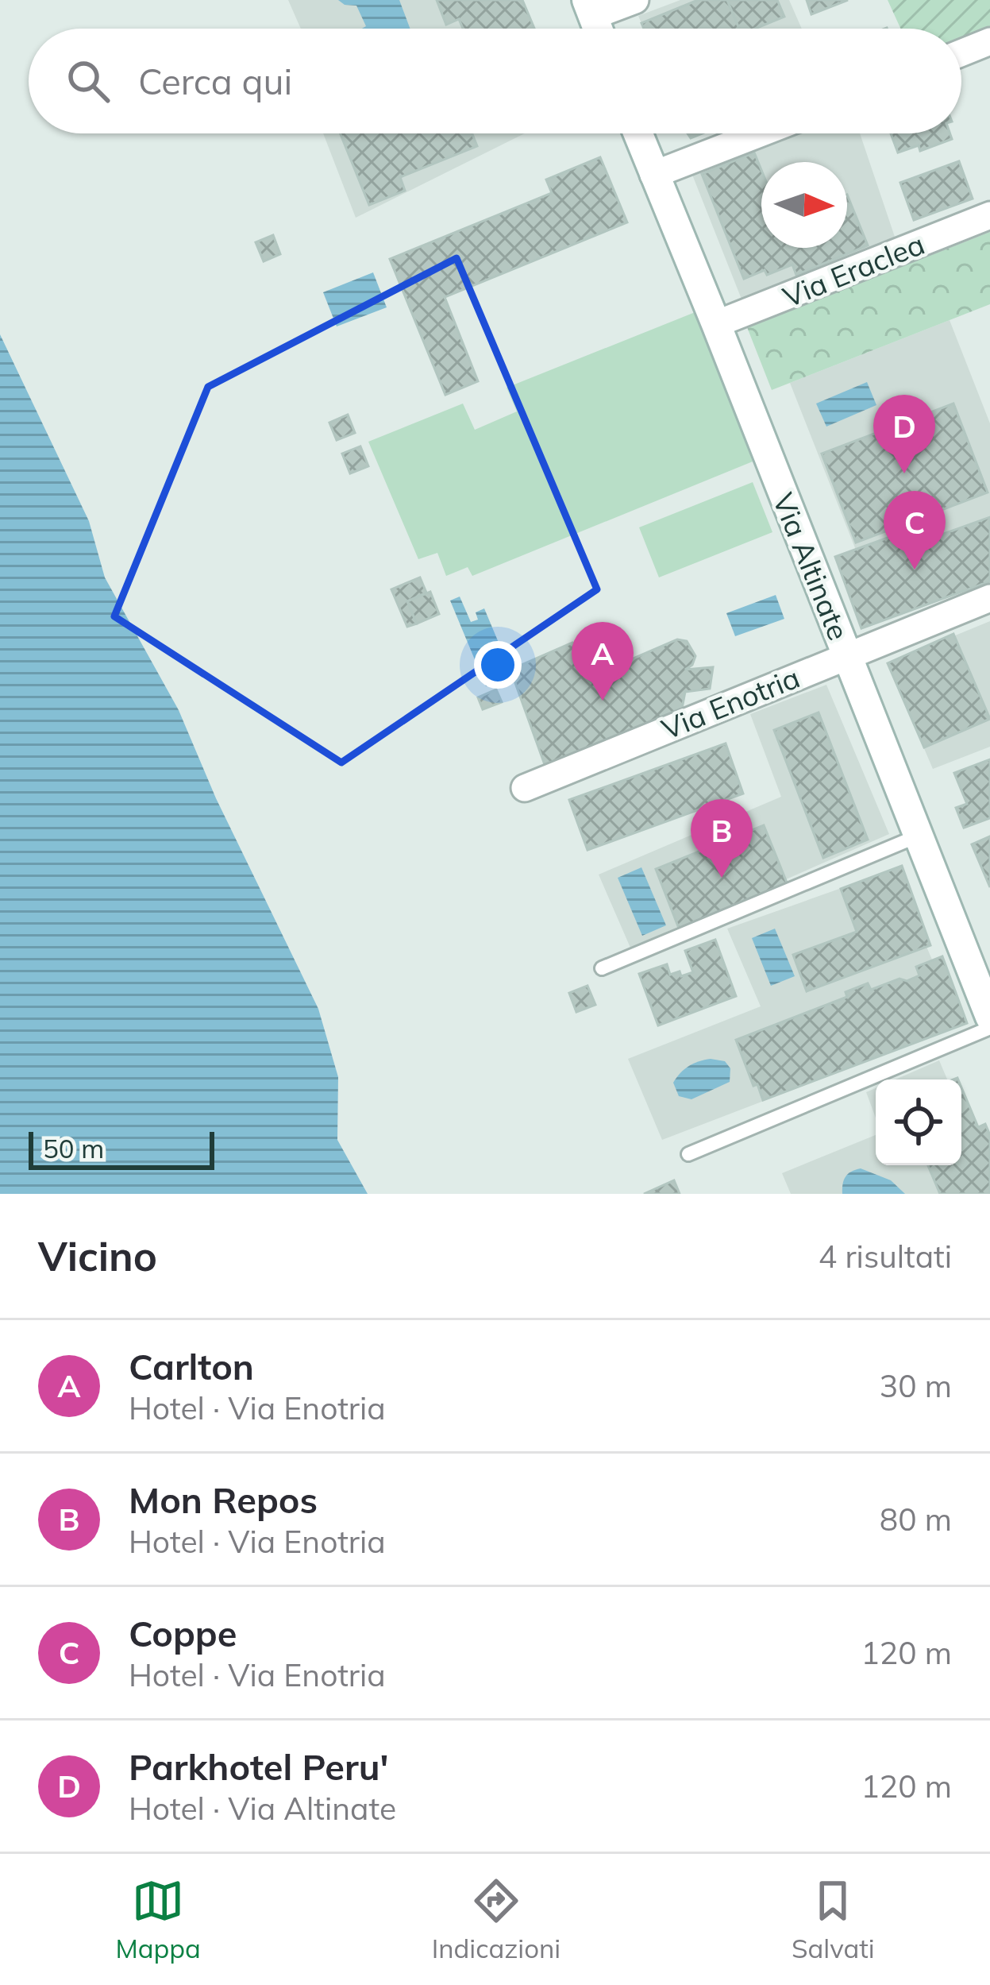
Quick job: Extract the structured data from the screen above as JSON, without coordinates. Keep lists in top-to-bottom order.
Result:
{
  "streets": {
    "street": ["Via Eraclea", "Via Altinate", "Via Enotria"]
  },
  "crossings": [
    ["Via Eraclea", "Via Altinate"],
    ["Via Altinate", "Via Enotria"]
  ],
  "scale_bar": "50 m",
  "north": "right",
  "page": {
    "search": "Cerca qui",
    "pins": [
      "D",
      "C",
      "A",
      "B"
    ],
    "scale": "50 m",
    "heading": ["Vicino", "4 risultati"],
    "list": [
      {
        "mark": "A",
        "name": "Carlton",
        "note": "Hotel · Via Enotria",
        "value": "30 m"
      },
      {
        "mark": "B",
        "name": "Mon Repos",
        "note": "Hotel · Via Enotria",
        "value": "80 m"
      },
      {
        "mark": "C",
        "name": "Coppe",
        "note": "Hotel · Via Enotria",
        "value": "120 m"
      },
      {
        "mark": "D",
        "name": "Parkhotel Peru'",
        "note": "Hotel · Via Altinate",
        "value": "120 m"
      }
    ],
    "nav": ["Mappa", "Indicazioni", "Salvati"]
  }
}
